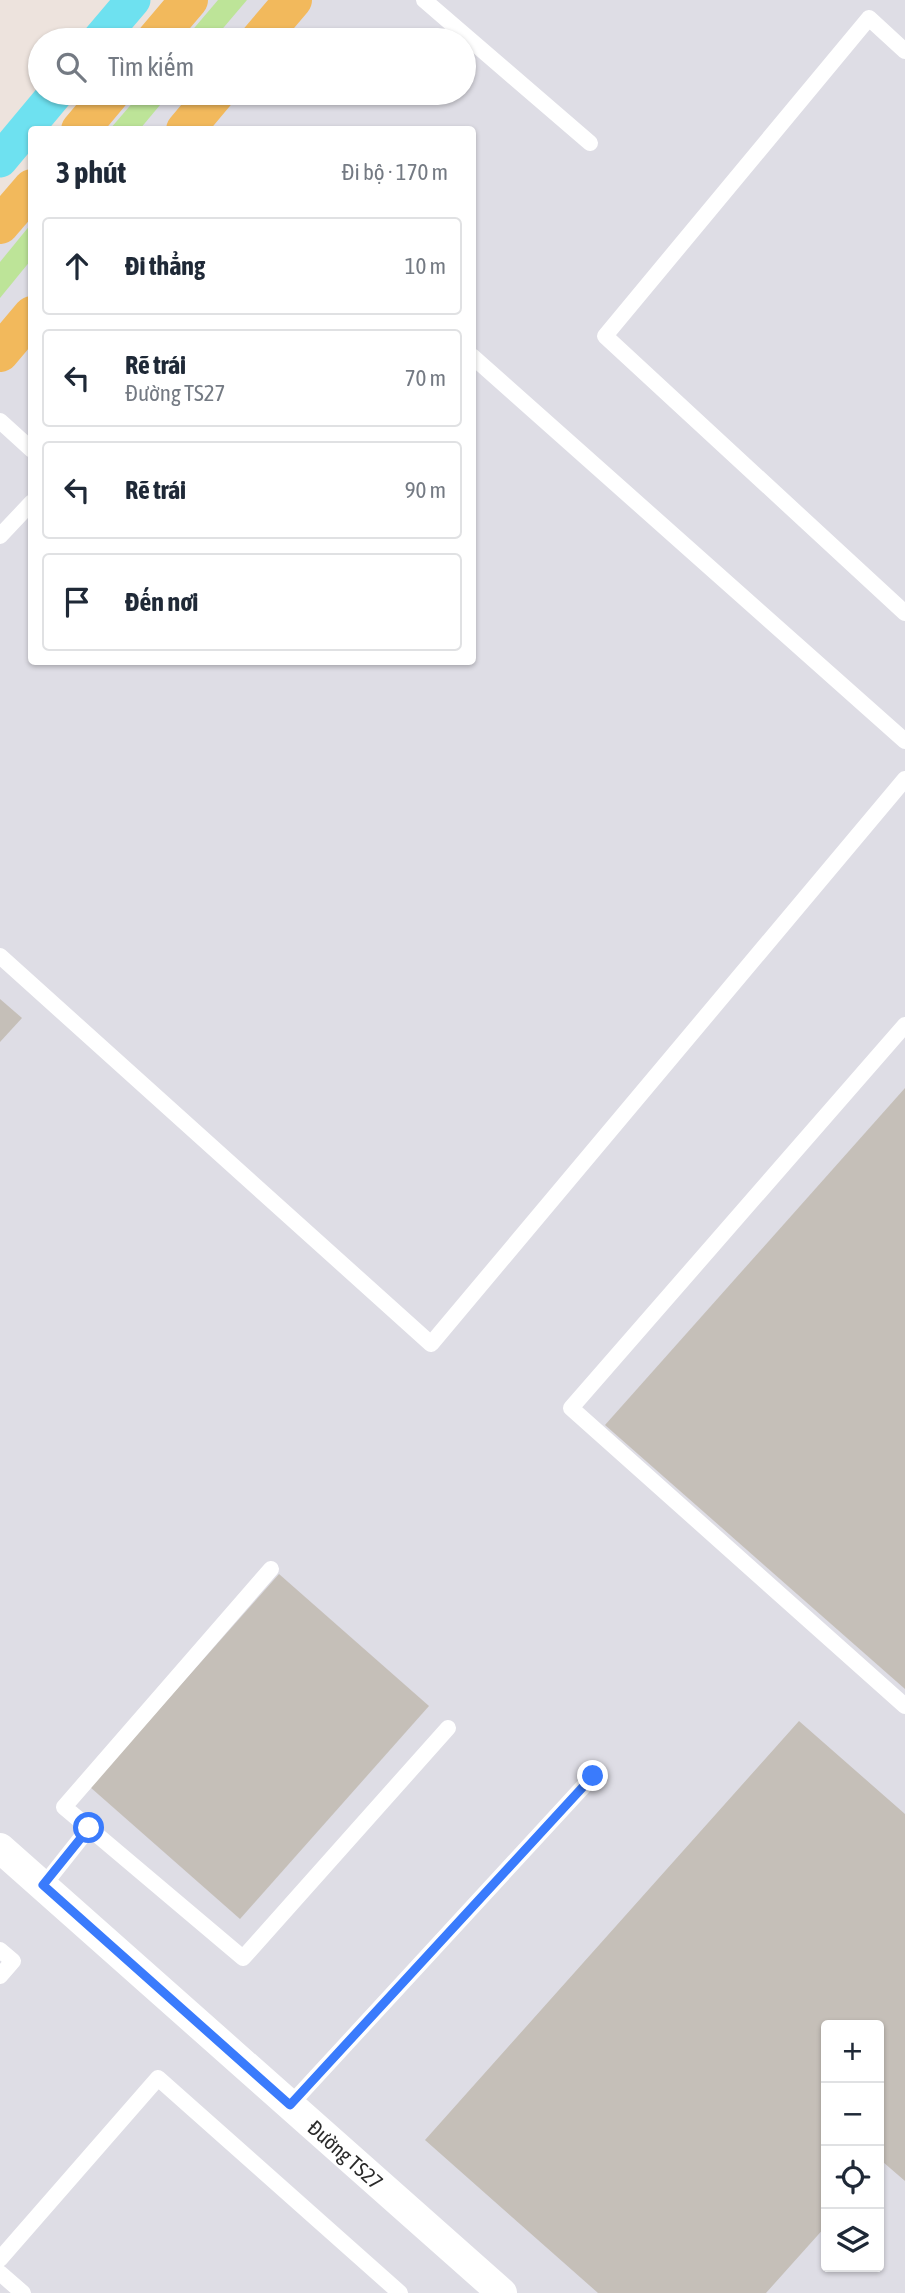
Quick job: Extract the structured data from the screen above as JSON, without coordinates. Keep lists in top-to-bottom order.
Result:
{
  "streets": {
    "street": ["Đường TS27"]
  },
  "page": {
    "search": "Tìm kiếm",
    "heading": ["3 phút", "Đi bộ · 170 m"],
    "list": [
      ["Đi thẳng", "10 m"],
      ["Rẽ trái", "Đường TS27", "70 m"],
      ["Rẽ trái", "90 m"],
      "Đến nơi"
    ],
    "map_buttons": ["+", "−"]
  }
}
